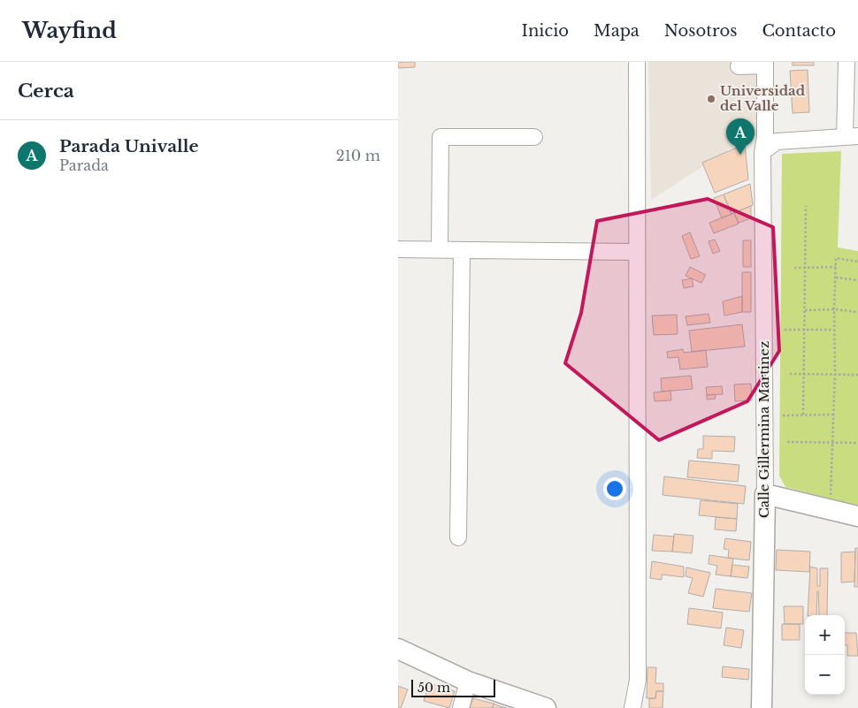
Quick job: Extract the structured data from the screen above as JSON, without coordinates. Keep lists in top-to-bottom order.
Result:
{
  "streets": {
    "main road": ["Calle Gillermina Martinez"]
  },
  "places": ["Universidad del Valle"],
  "scale_bar": "50 m",
  "page": {
    "header": "Wayfind",
    "nav": [
      "Inicio",
      "Mapa",
      "Nosotros",
      "Contacto"
    ],
    "heading": "Cerca",
    "pins": "A",
    "list": [
      {
        "mark": "A",
        "name": "Parada Univalle",
        "note": "Parada",
        "value": "210 m"
      }
    ],
    "map_buttons": ["+", "−"],
    "scale": "50 m"
  }
}
